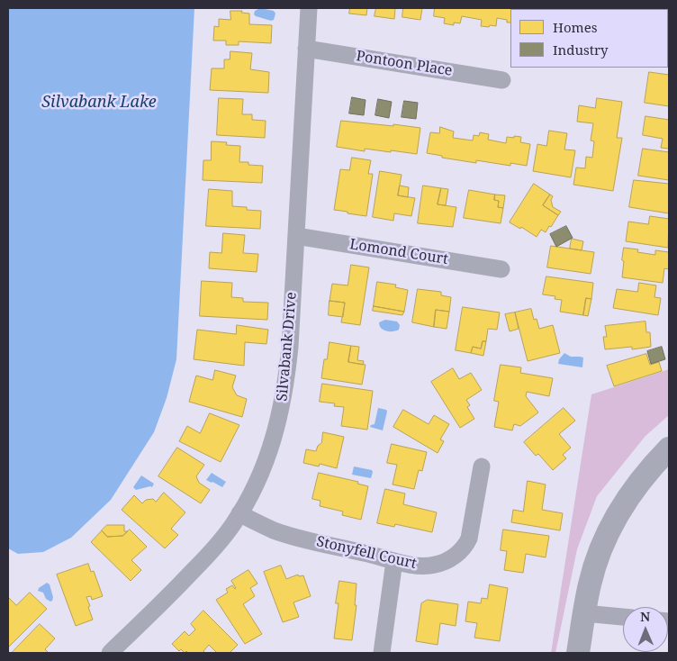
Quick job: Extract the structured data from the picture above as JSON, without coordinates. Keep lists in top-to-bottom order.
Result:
{
  "streets": {
    "street": [
      "Pontoon Place",
      "Lomond Court",
      "Silvabank Drive",
      "Stonyfell Court"
    ]
  },
  "crossings": [
    ["Pontoon Place", "Silvabank Drive"],
    ["Lomond Court", "Silvabank Drive"],
    ["Silvabank Drive", "Stonyfell Court"]
  ],
  "water": ["Silvabank Lake"],
  "legend": ["Homes", "Industry"],
  "north": "top"
}
